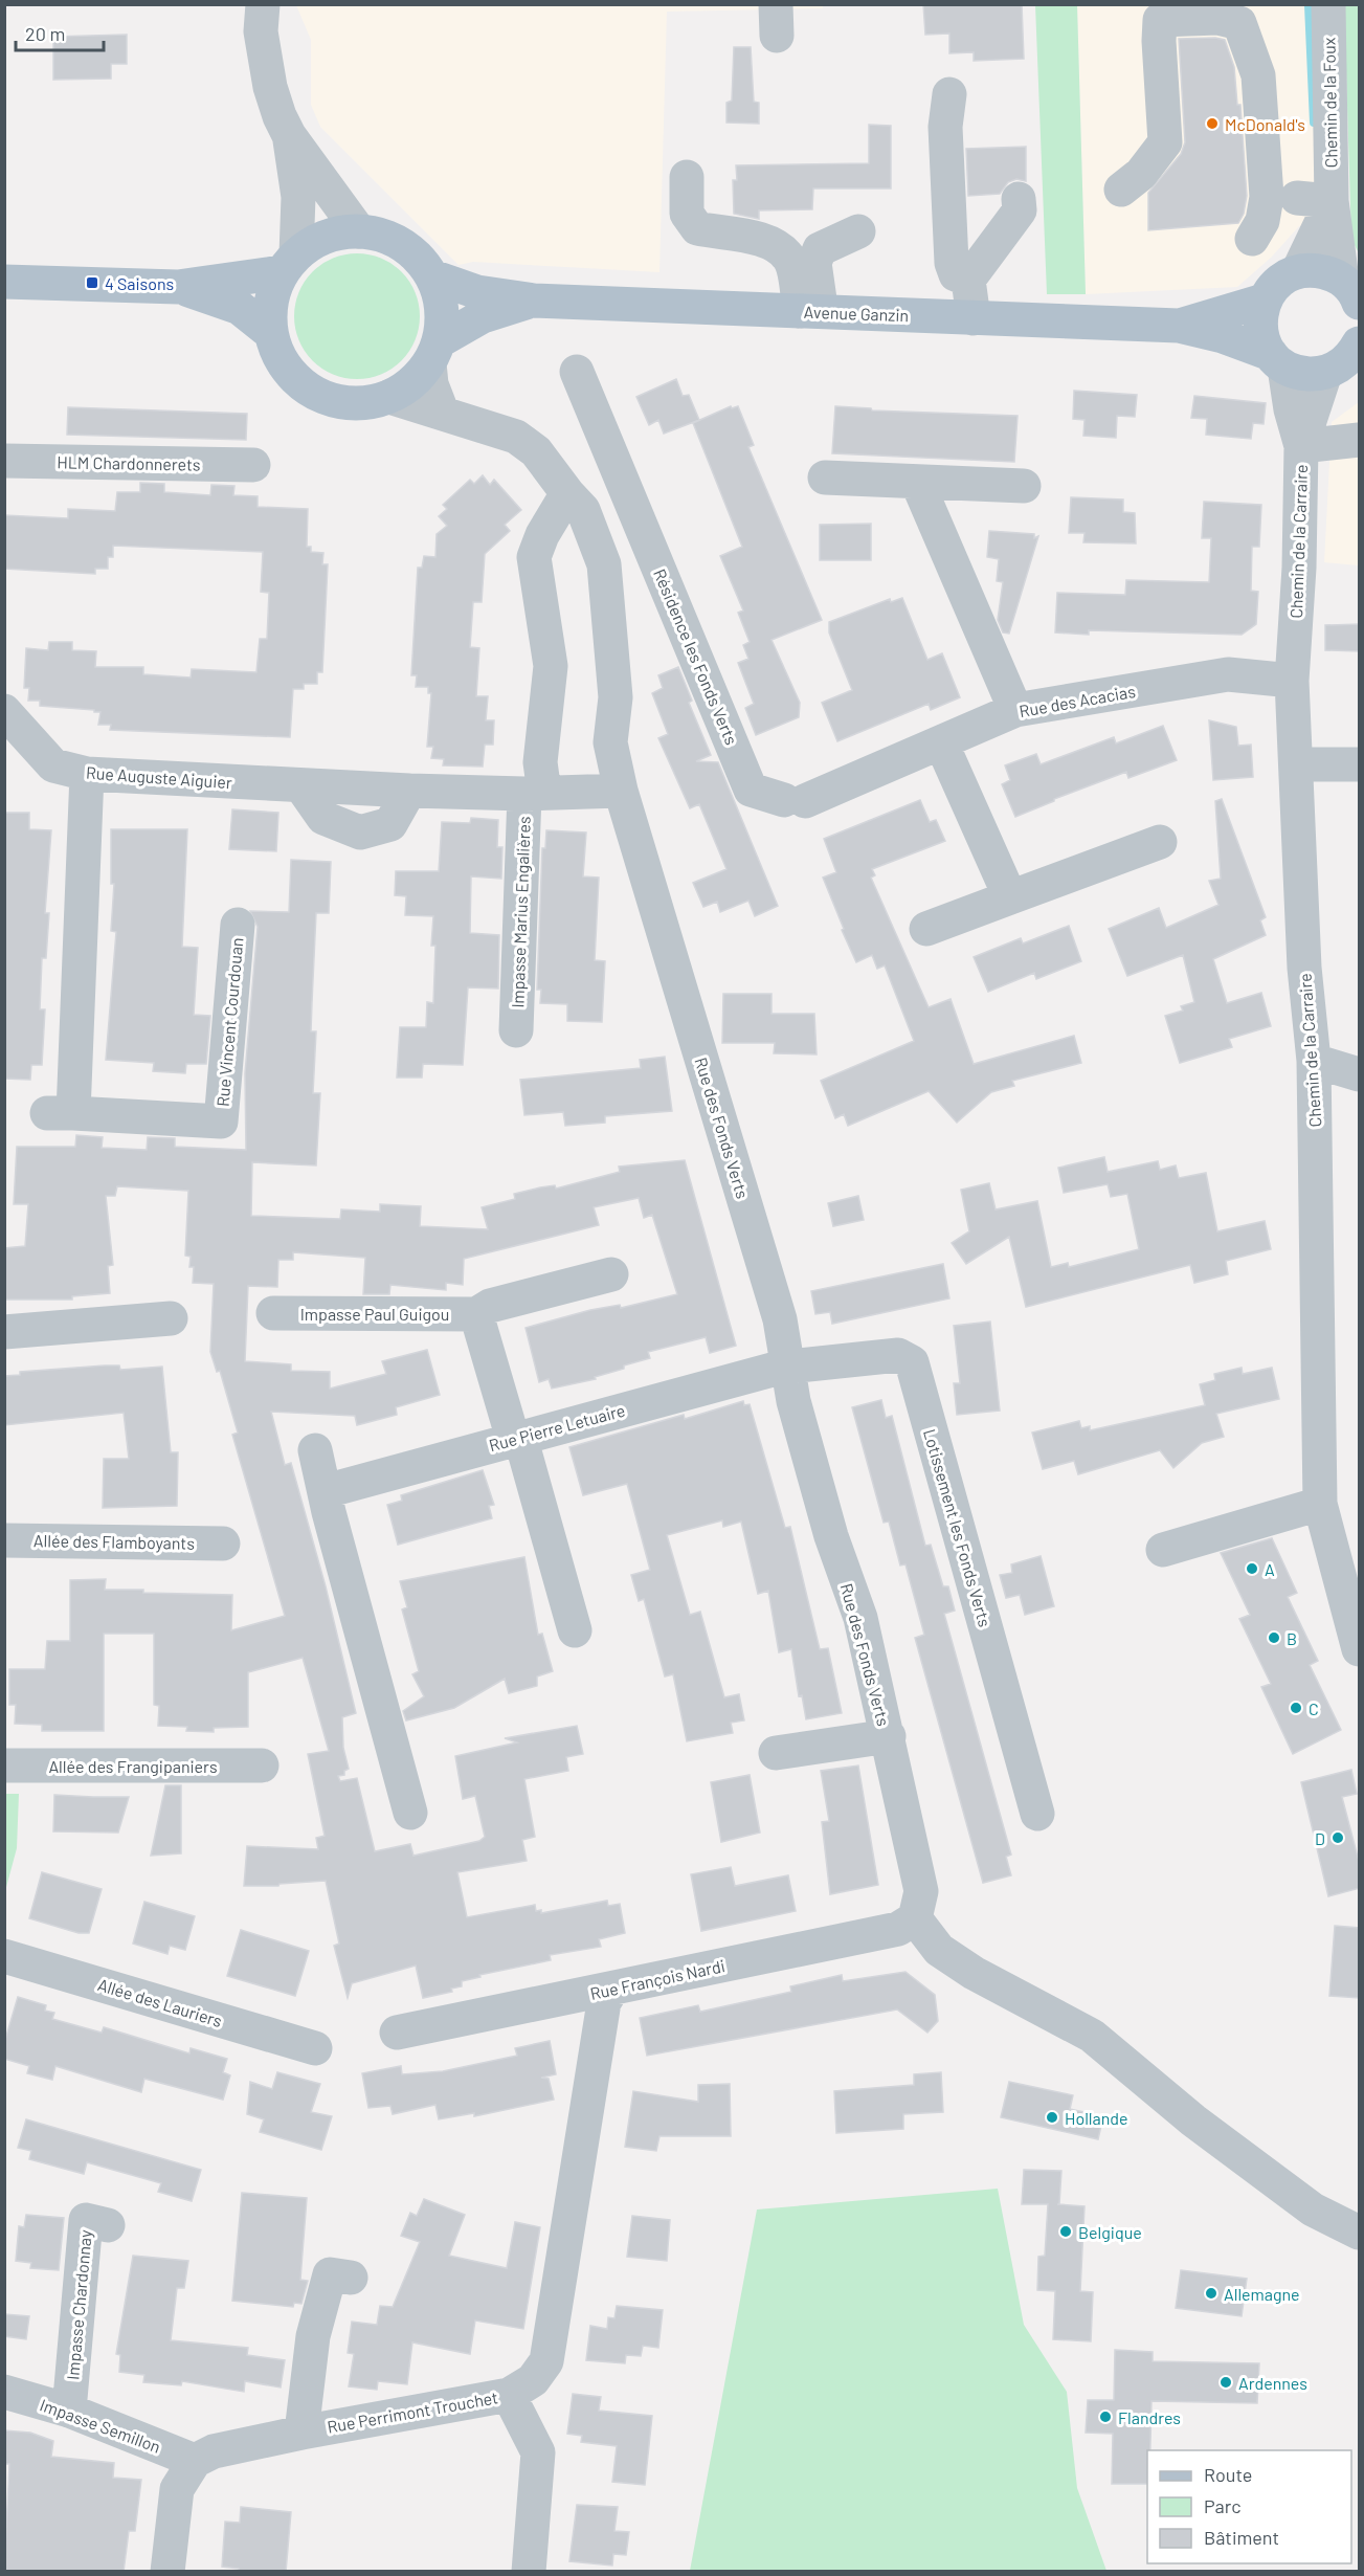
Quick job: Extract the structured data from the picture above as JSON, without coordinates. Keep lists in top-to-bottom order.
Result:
{
  "streets": {
    "main road": ["Avenue Ganzin"],
    "street": [
      "Chemin de la Foux",
      "HLM Chardonnerets",
      "Chemin de la Carraire",
      "Résidence les Fonds Verts",
      "Rue des Acacias",
      "Rue Auguste Aiguier",
      "Impasse Marius Engalières",
      "Rue Vincent Courdouan",
      "Rue des Fonds Verts",
      "Impasse Paul Guigou",
      "Rue Pierre Letuaire",
      "Lotissement les Fonds Verts",
      "Allée des Flamboyants",
      "Allée des Frangipaniers",
      "Rue François Nardi",
      "Allée des Lauriers",
      "Impasse Chardonnay",
      "Rue Perrimont Trouchet",
      "Impasse Semillon"
    ]
  },
  "crossings": [
    ["Avenue Ganzin", "Chemin de la Carraire"],
    ["Avenue Ganzin", "Rue des Fonds Verts"],
    ["Chemin de la Carraire", "Rue des Acacias"],
    ["Résidence les Fonds Verts", "Rue des Acacias"],
    ["Rue Auguste Aiguier", "Impasse Marius Engalières"],
    ["Rue Auguste Aiguier", "Rue Vincent Courdouan"],
    ["Rue Auguste Aiguier", "Rue des Fonds Verts"],
    ["Rue des Fonds Verts", "Rue Pierre Letuaire"],
    ["Rue des Fonds Verts", "Lotissement les Fonds Verts"],
    ["Rue des Fonds Verts", "Rue François Nardi"],
    ["Rue Pierre Letuaire", "Lotissement les Fonds Verts"],
    ["Rue François Nardi", "Rue Perrimont Trouchet"],
    ["Impasse Chardonnay", "Impasse Semillon"],
    ["Rue Perrimont Trouchet", "Impasse Semillon"]
  ],
  "places": {
    "other": [
      "McDonald's",
      "A",
      "B",
      "C",
      "D",
      "Hollande",
      "Belgique",
      "Allemagne",
      "Ardennes",
      "Flandres"
    ],
    "transit": ["4 Saisons"]
  },
  "legend": ["Route", "Parc", "Bâtiment"],
  "scale_bar": "20 m"
}
